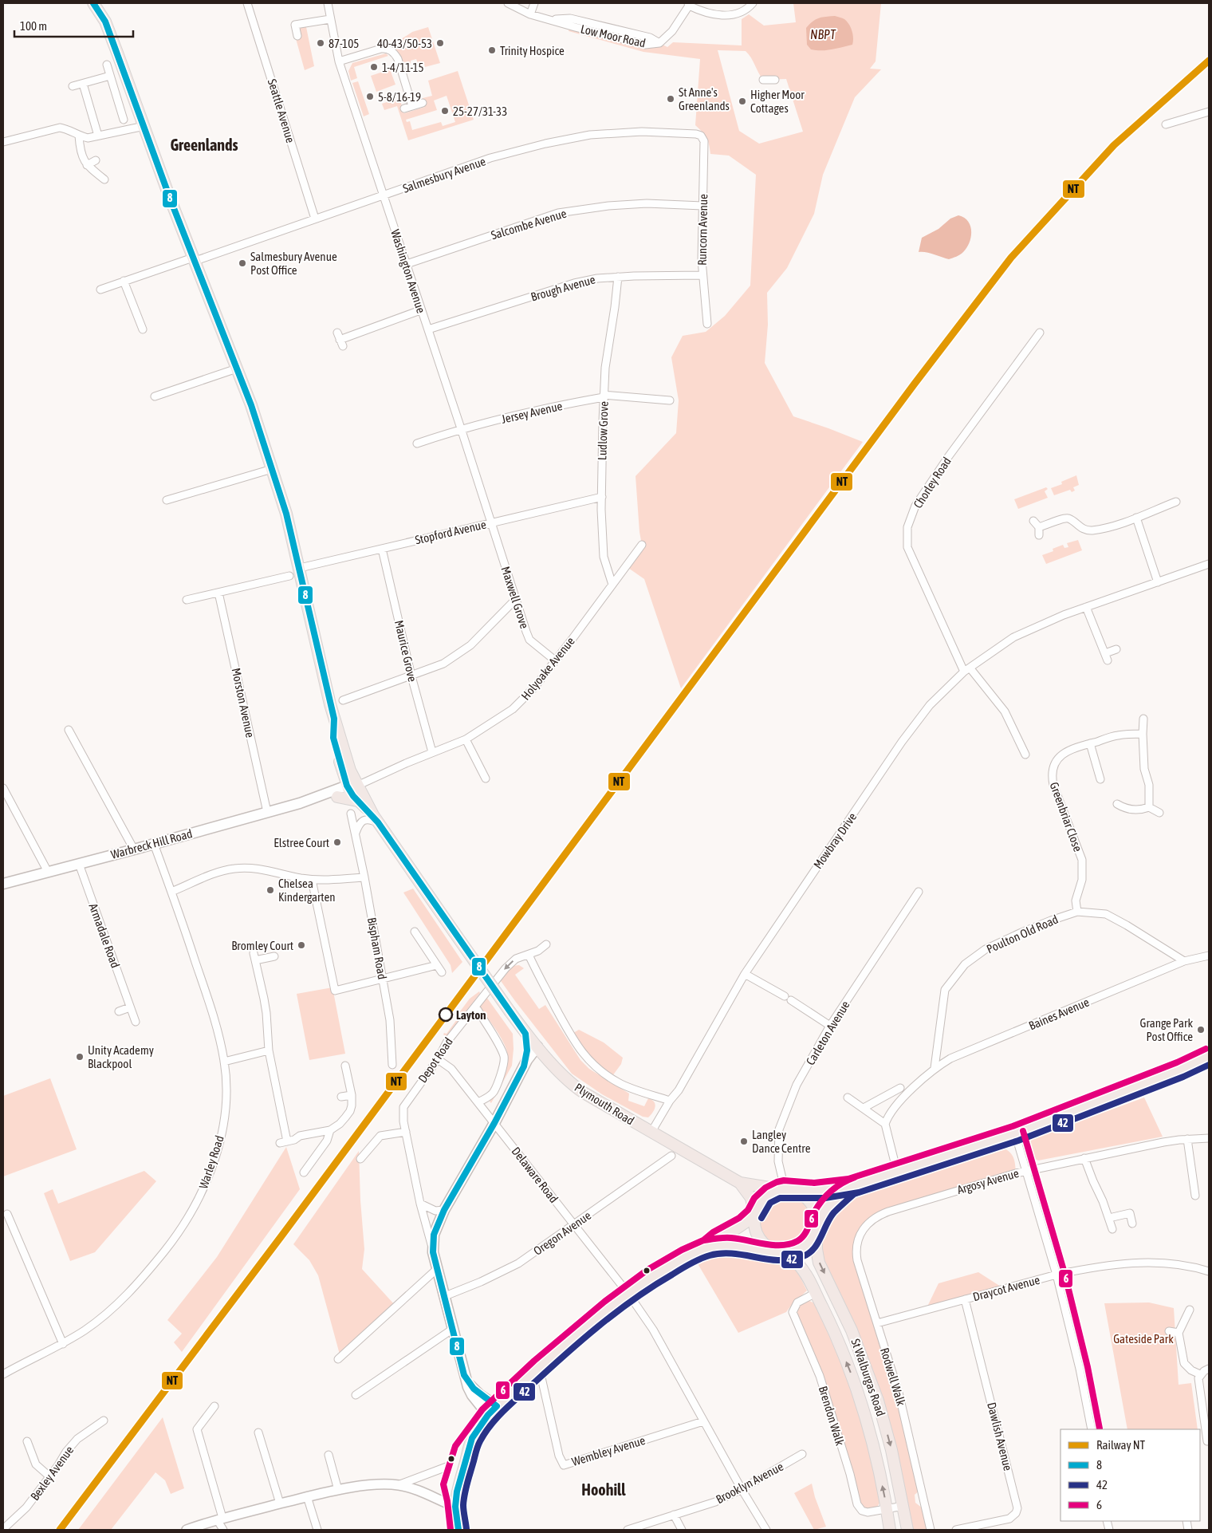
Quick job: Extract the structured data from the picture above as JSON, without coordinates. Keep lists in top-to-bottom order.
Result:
{
  "streets": {
    "main road": ["Warbreck Hill Road", "Plymouth Road", "St Walburgas Road"],
    "street": [
      "Low Moor Road",
      "Seattle Avenue",
      "Salmesbury Avenue",
      "Salcombe Avenue",
      "Runcorn Avenue",
      "Washington Avenue",
      "Brough Avenue",
      "Jersey Avenue",
      "Ludlow Grove",
      "Chorley Road",
      "Stopford Avenue",
      "Maxwell Grove",
      "Maurice Grove",
      "Holyoake Avenue",
      "Morston Avenue",
      "Greenbriar Close",
      "Mowbray Drive",
      "Poulton Old Road",
      "Armadale Road",
      "Bispham Road",
      "Baines Avenue",
      "Carleton Avenue",
      "Depot Road",
      "Warley Road",
      "Delaware Road",
      "Argosy Avenue",
      "Oregon Avenue",
      "Draycot Avenue",
      "Rodwell Walk",
      "Brendon Walk",
      "Dawlish Avenue",
      "Wembley Avenue",
      "Bexley Avenue",
      "Brooklyn Avenue"
    ]
  },
  "crossings": [
    ["Seattle Avenue", "Salmesbury Avenue"],
    ["Salmesbury Avenue", "Runcorn Avenue"],
    ["Salmesbury Avenue", "Washington Avenue"],
    ["Salcombe Avenue", "Runcorn Avenue"],
    ["Salcombe Avenue", "Washington Avenue"],
    ["Runcorn Avenue", "Brough Avenue"],
    ["Washington Avenue", "Brough Avenue"],
    ["Washington Avenue", "Jersey Avenue"],
    ["Washington Avenue", "Stopford Avenue"],
    ["Washington Avenue", "Maxwell Grove"],
    ["Brough Avenue", "Ludlow Grove"],
    ["Jersey Avenue", "Ludlow Grove"],
    ["Ludlow Grove", "Stopford Avenue"],
    ["Ludlow Grove", "Holyoake Avenue"],
    ["Chorley Road", "Mowbray Drive"],
    ["Stopford Avenue", "Maxwell Grove"],
    ["Stopford Avenue", "Maurice Grove"],
    ["Maxwell Grove", "Holyoake Avenue"],
    ["Maurice Grove", "Holyoake Avenue"],
    ["Holyoake Avenue", "Warbreck Hill Road"],
    ["Holyoake Avenue", "Plymouth Road"],
    ["Morston Avenue", "Warbreck Hill Road"],
    ["Greenbriar Close", "Poulton Old Road"],
    ["Mowbray Drive", "Plymouth Road"],
    ["Warbreck Hill Road", "Armadale Road"],
    ["Warbreck Hill Road", "Plymouth Road"],
    ["Warbreck Hill Road", "Warley Road"],
    ["Poulton Old Road", "Baines Avenue"],
    ["Carleton Avenue", "Plymouth Road"],
    ["Carleton Avenue", "St Walburgas Road"],
    ["Depot Road", "Plymouth Road"],
    ["Depot Road", "Delaware Road"],
    ["Plymouth Road", "St Walburgas Road"],
    ["Delaware Road", "Oregon Avenue"],
    ["Delaware Road", "Wembley Avenue"],
    ["Delaware Road", "Brooklyn Avenue"],
    ["Argosy Avenue", "Rodwell Walk"],
    ["Draycot Avenue", "Rodwell Walk"],
    ["Draycot Avenue", "Dawlish Avenue"],
    ["St Walburgas Road", "Brendon Walk"]
  ],
  "districts": ["Greenlands", "Hoohill"],
  "water": ["NBPT"],
  "parks": ["Gateside Park"],
  "places": [
    "87-105",
    "40-43/50-53",
    "Trinity Hospice",
    "1-4/11-15",
    "5-8/16-19",
    "St Anne's Greenlands",
    "Higher Moor Cottages",
    "25-27/31-33",
    "Salmesbury Avenue Post Office",
    "Elstree Court",
    "Chelsea Kindergarten",
    "Bromley Court",
    "Layton",
    "Grange Park Post Office",
    "Unity Academy Blackpool",
    "Langley Dance Centre"
  ],
  "lines": [
    "transit line 8",
    "rail line NT",
    "transit line 6",
    "transit line 42"
  ],
  "legend": [
    "Railway NT",
    "8",
    "42",
    "6"
  ],
  "scale_bar": "100 m"
}
